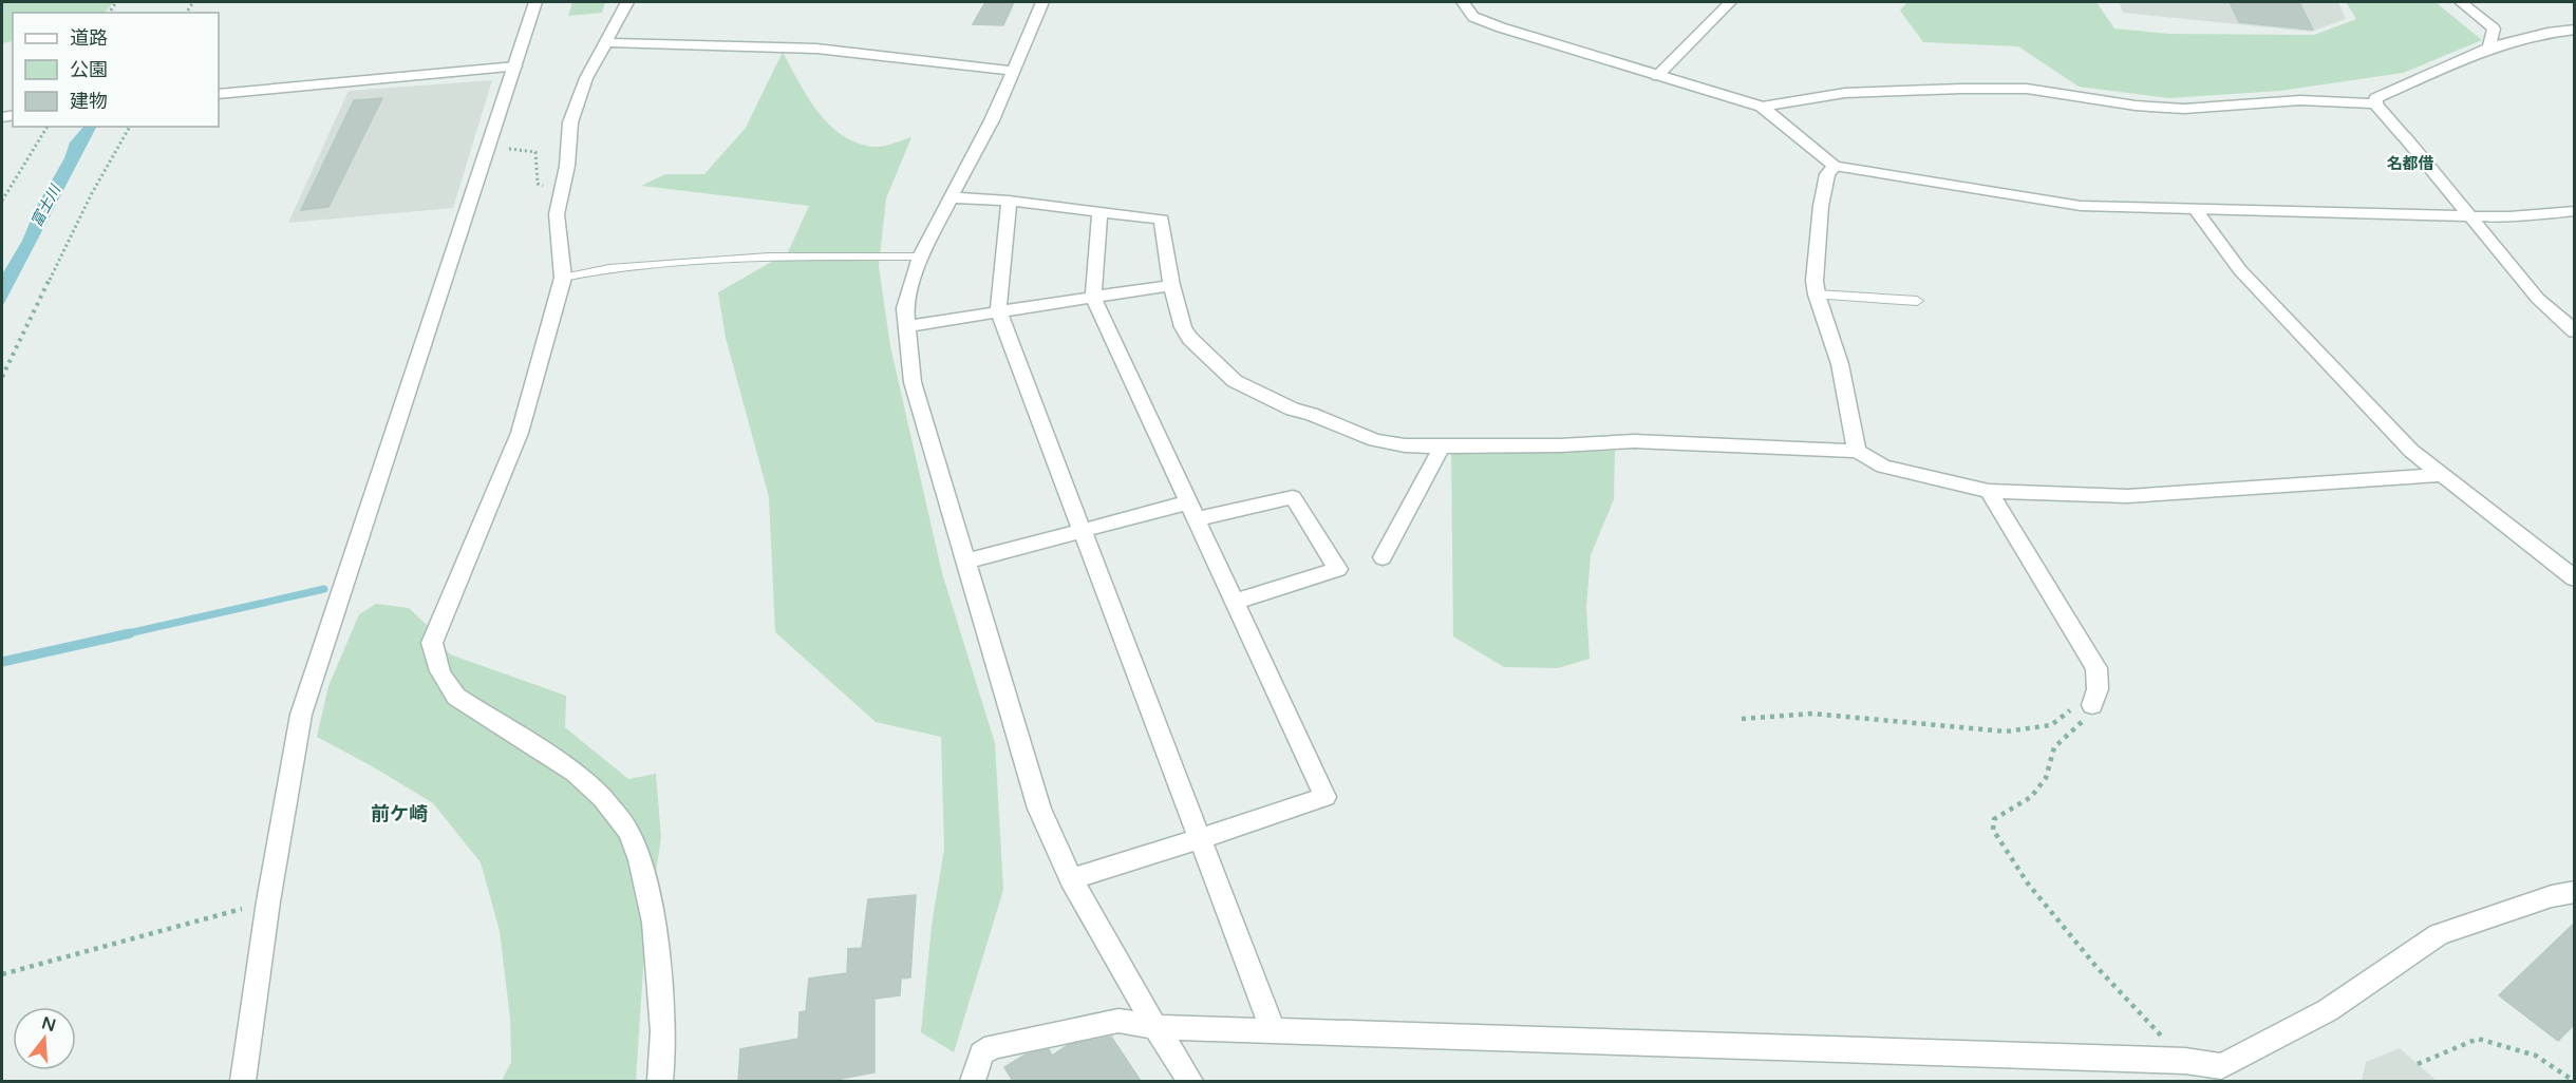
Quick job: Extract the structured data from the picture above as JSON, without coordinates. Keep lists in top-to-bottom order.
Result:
{
  "districts": ["名都借", "前ケ崎"],
  "water": ["富士川"],
  "legend": ["道路", "公園", "建物"],
  "north": "top"
}
